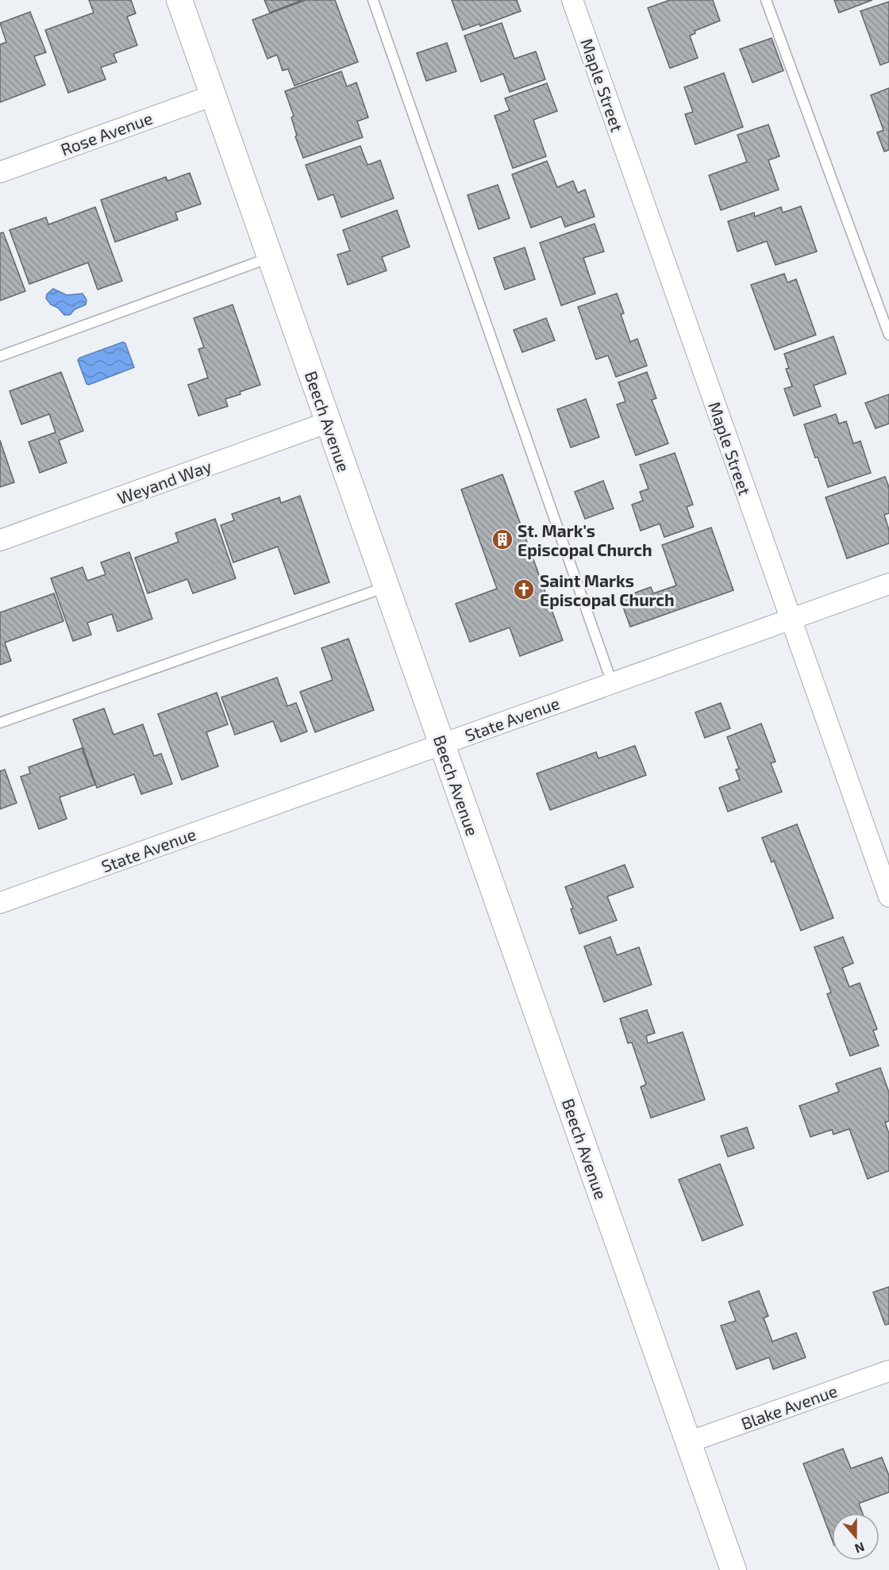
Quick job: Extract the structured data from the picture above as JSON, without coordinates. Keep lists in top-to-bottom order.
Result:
{
  "streets": {
    "street": [
      "Maple Street",
      "Rose Avenue",
      "Beech Avenue",
      "Weyand Way",
      "State Avenue",
      "Blake Avenue"
    ]
  },
  "crossings": [
    ["Maple Street", "State Avenue"],
    ["Rose Avenue", "Beech Avenue"],
    ["Beech Avenue", "Weyand Way"],
    ["Beech Avenue", "State Avenue"],
    ["Beech Avenue", "Blake Avenue"]
  ],
  "places": {
    "building": ["St. Mark's Episcopal Church"],
    "church": ["Saint Marks Episcopal Church"]
  },
  "north": "bottom"
}
